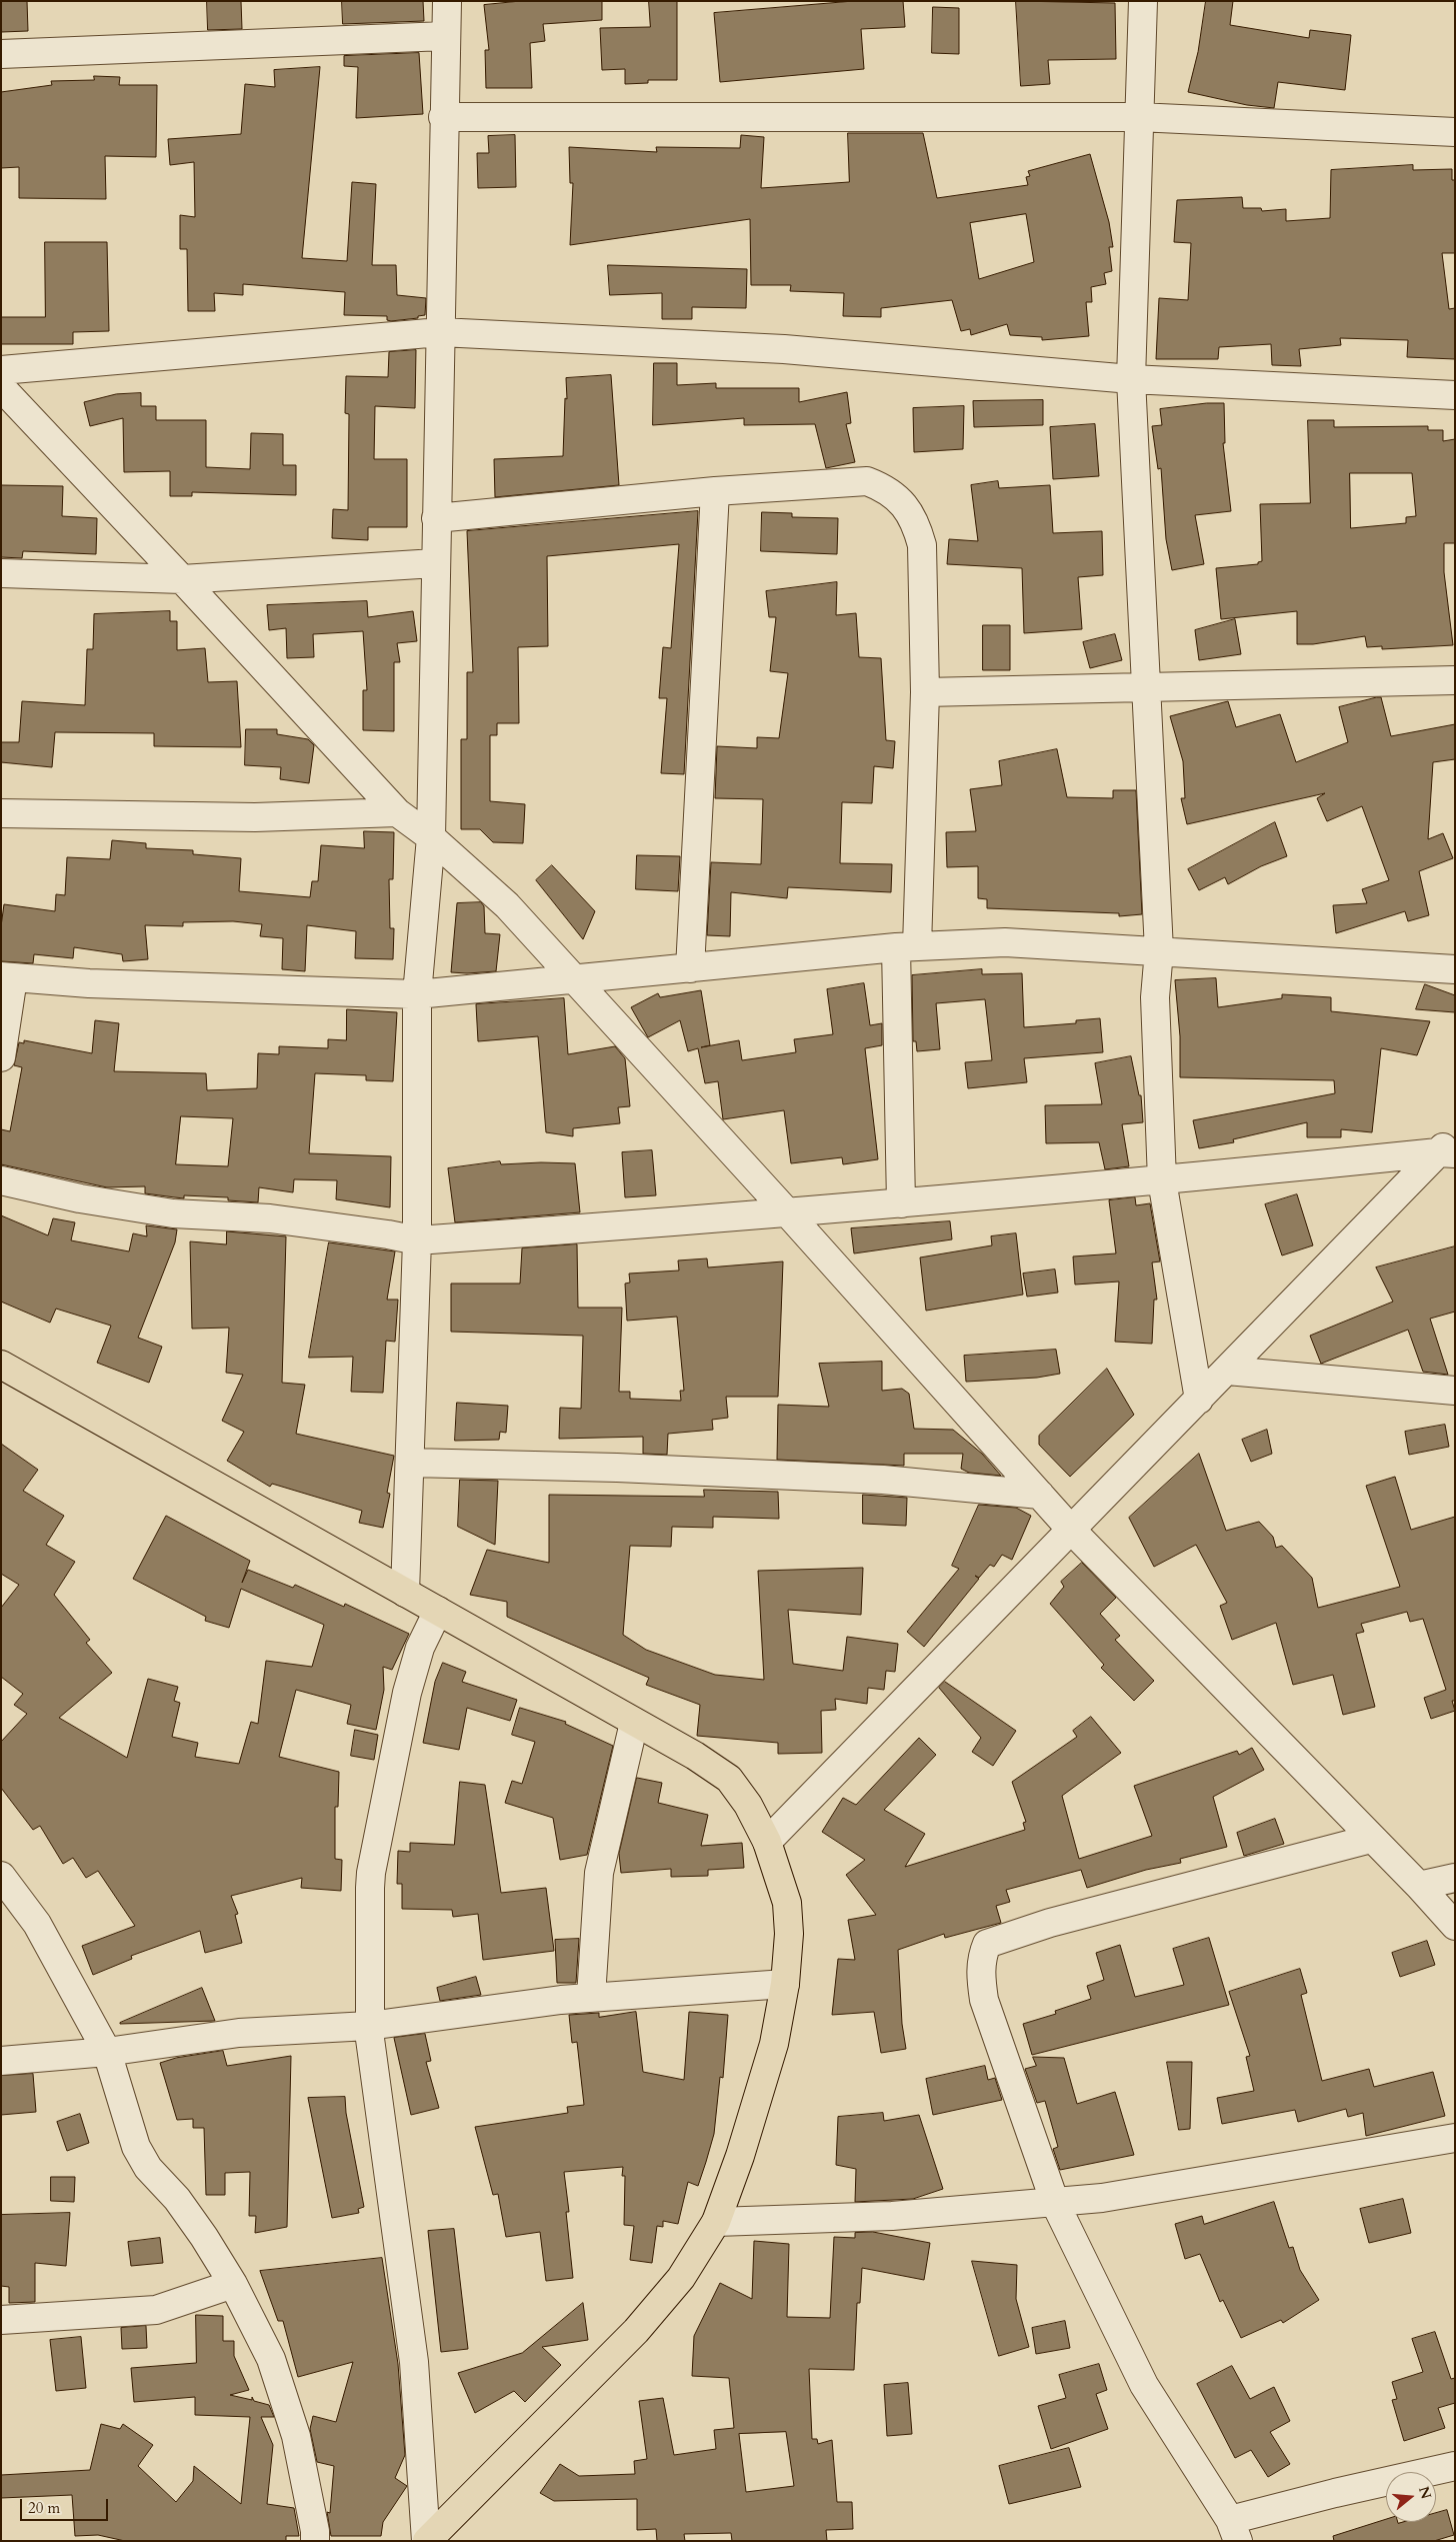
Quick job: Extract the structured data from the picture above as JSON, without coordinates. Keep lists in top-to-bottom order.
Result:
{
  "scale_bar": "20 m",
  "north": "right"
}
